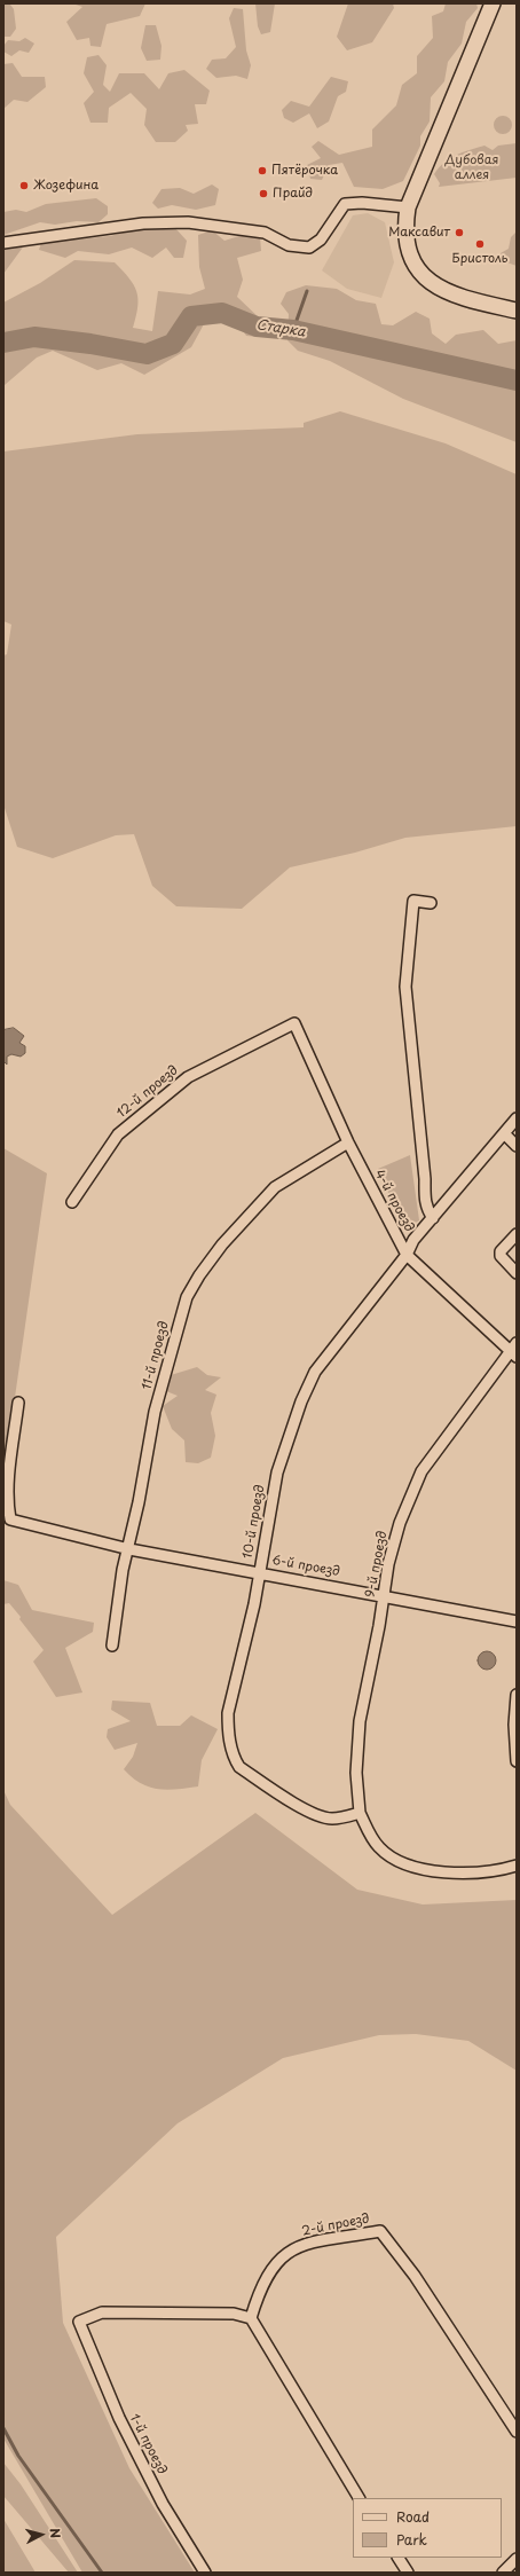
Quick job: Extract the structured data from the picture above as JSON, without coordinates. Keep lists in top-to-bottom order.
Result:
{
  "streets": {
    "street": [
      "12-й проезд",
      "4-й проезд",
      "11-й проезд",
      "10-й проезд",
      "9-й проезд",
      "6-й проезд",
      "2-й проезд",
      "1-й проезд"
    ]
  },
  "crossings": [
    ["12-й проезд", "4-й проезд"],
    ["4-й проезд", "11-й проезд"],
    ["4-й проезд", "10-й проезд"],
    ["4-й проезд", "9-й проезд"],
    ["11-й проезд", "6-й проезд"],
    ["10-й проезд", "9-й проезд"],
    ["10-й проезд", "6-й проезд"],
    ["9-й проезд", "6-й проезд"],
    ["2-й проезд", "1-й проезд"]
  ],
  "water": ["Старка"],
  "parks": ["Дубовая аллея"],
  "places": [
    "Пятёрочка",
    "Жозефина",
    "Прайд",
    "Максавит",
    "Бристоль"
  ],
  "legend": ["Road", "Park"],
  "north": "right"
}
